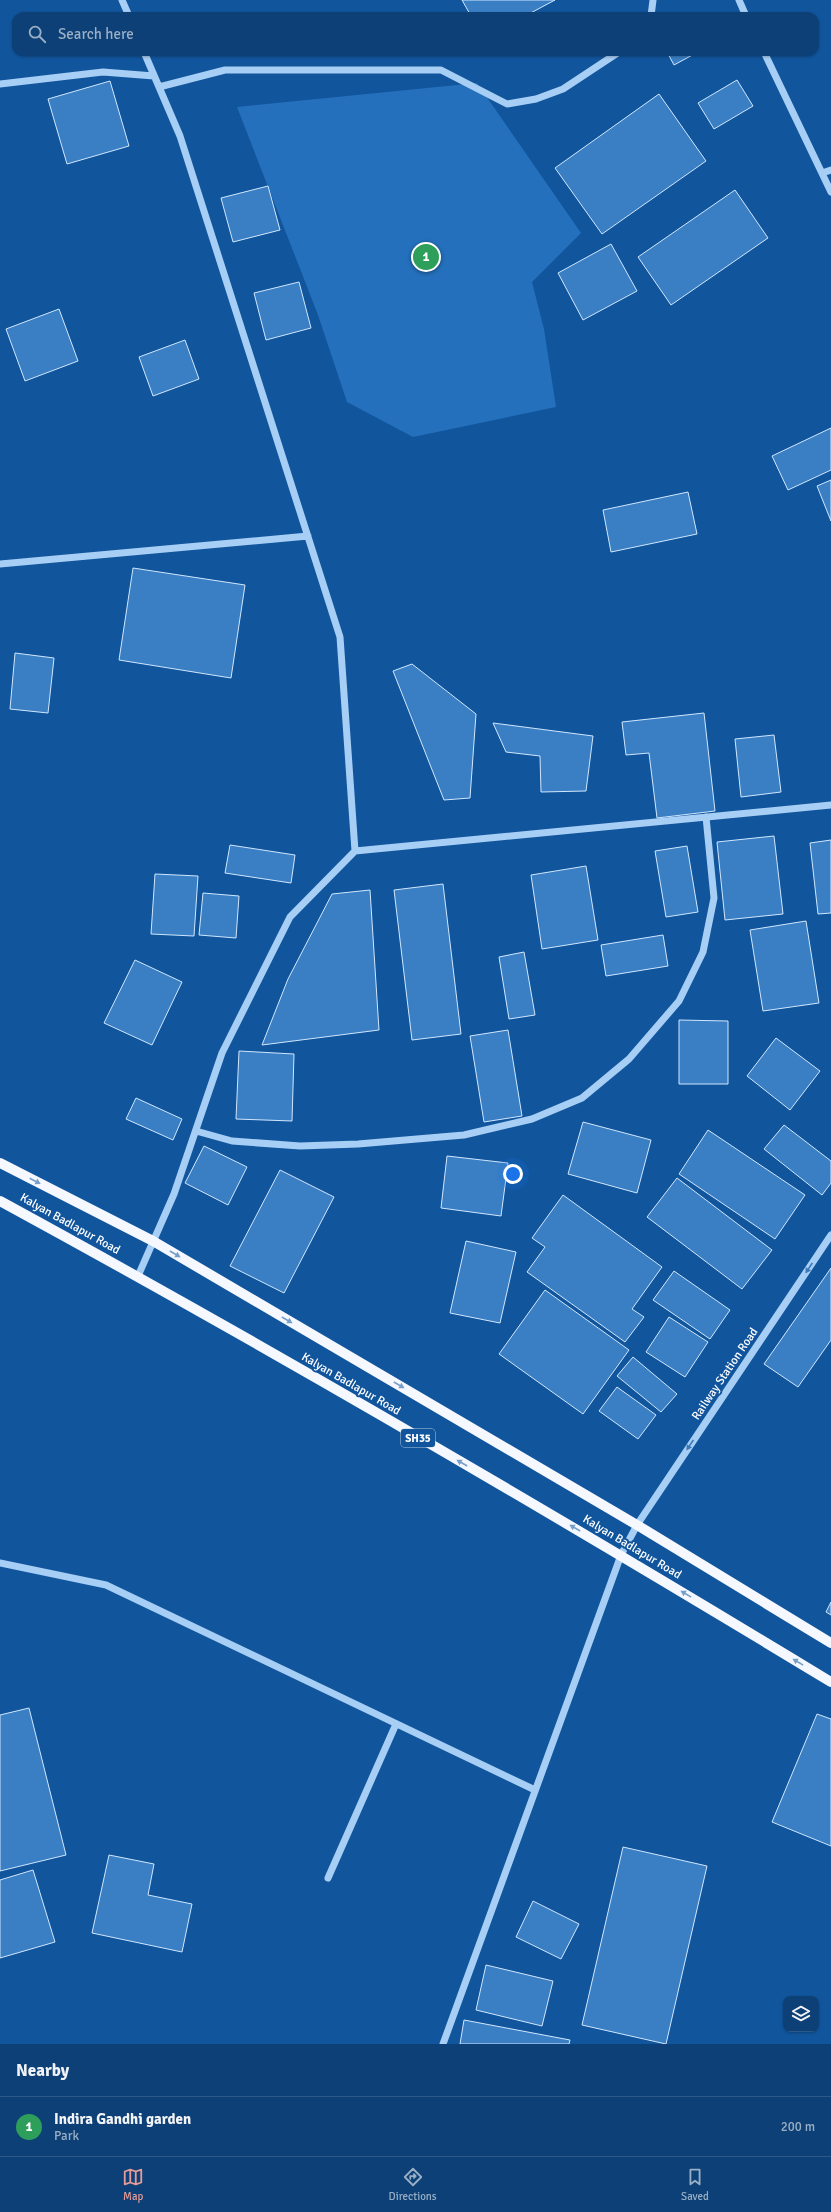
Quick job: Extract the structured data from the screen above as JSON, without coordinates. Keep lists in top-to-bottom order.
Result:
{
  "streets": {
    "main road": ["Kalyan Badlapur Road", "SH35"],
    "street": ["Railway Station Road"]
  },
  "crossings": [
    ["Kalyan Badlapur Road", "Railway Station Road"]
  ],
  "one_way": ["Railway Station Road"],
  "page": {
    "search": "Search here",
    "pins": "1",
    "heading": "Nearby",
    "list": [
      {
        "mark": "1",
        "name": "Indira Gandhi garden",
        "note": "Park",
        "value": "200 m"
      }
    ],
    "nav": ["Map", "Directions", "Saved"]
  }
}
